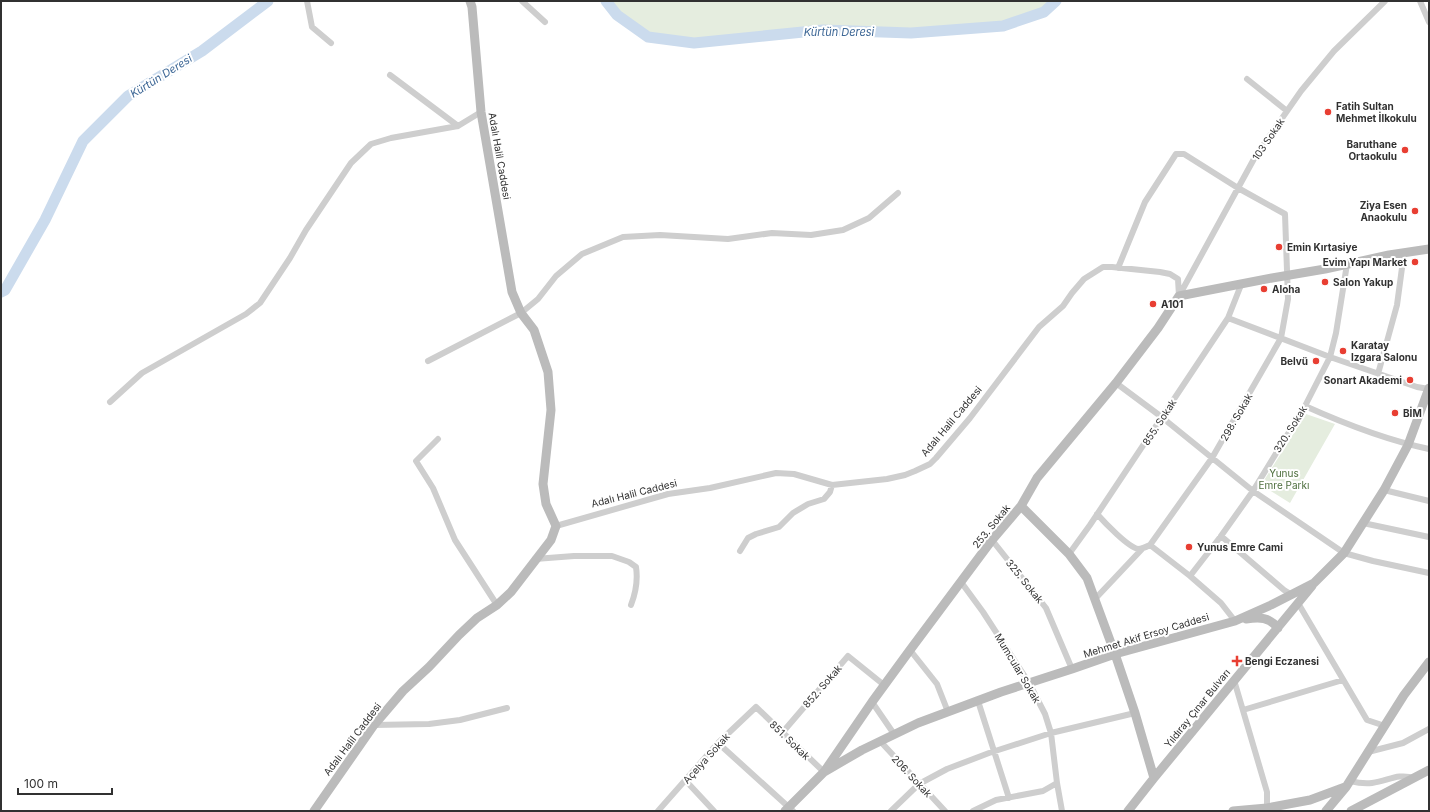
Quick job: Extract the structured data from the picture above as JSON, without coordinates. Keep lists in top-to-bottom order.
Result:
{
  "streets": {
    "street": [
      "103 Sokak",
      "Adalı Halil Caddesi",
      "298. Sokak",
      "855. Sokak",
      "320. Sokak",
      "253. Sokak",
      "325. Sokak",
      "Mehmet Akif Ersoy Caddesi",
      "Mumcular Sokak",
      "852. Sokak",
      "Yıldıray Çınar Bulvarı",
      "851. Sokak",
      "Açelya Sokak",
      "206. Sokak"
    ]
  },
  "crossings": [
    ["103 Sokak", "Adalı Halil Caddesi"],
    ["103 Sokak", "298. Sokak"],
    ["103 Sokak", "253. Sokak"],
    ["Adalı Halil Caddesi", "253. Sokak"],
    ["253. Sokak", "325. Sokak"],
    ["253. Sokak", "Mehmet Akif Ersoy Caddesi"],
    ["253. Sokak", "Mumcular Sokak"],
    ["253. Sokak", "852. Sokak"],
    ["253. Sokak", "851. Sokak"],
    ["325. Sokak", "Mehmet Akif Ersoy Caddesi"],
    ["Mehmet Akif Ersoy Caddesi", "Mumcular Sokak"],
    ["Mehmet Akif Ersoy Caddesi", "Yıldıray Çınar Bulvarı"],
    ["Mehmet Akif Ersoy Caddesi", "851. Sokak"],
    ["Mehmet Akif Ersoy Caddesi", "206. Sokak"],
    ["852. Sokak", "851. Sokak"],
    ["851. Sokak", "Açelya Sokak"]
  ],
  "water": ["Kürtün Deresi"],
  "parks": ["Yunus Emre Parkı"],
  "places": {
    "other": [
      "Fatih Sultan Mehmet İlkokulu",
      "Baruthane Ortaokulu",
      "Ziya Esen Anaokulu",
      "Emin Kırtasiye",
      "Evim Yapı Market",
      "Salon Yakup",
      "Aloha",
      "A101",
      "Karatay Izgara Salonu",
      "Belvü",
      "Sonart Akademi",
      "BİM",
      "Yunus Emre Cami"
    ],
    "health": ["Bengi Eczanesi"]
  },
  "scale_bar": "100 m"
}
